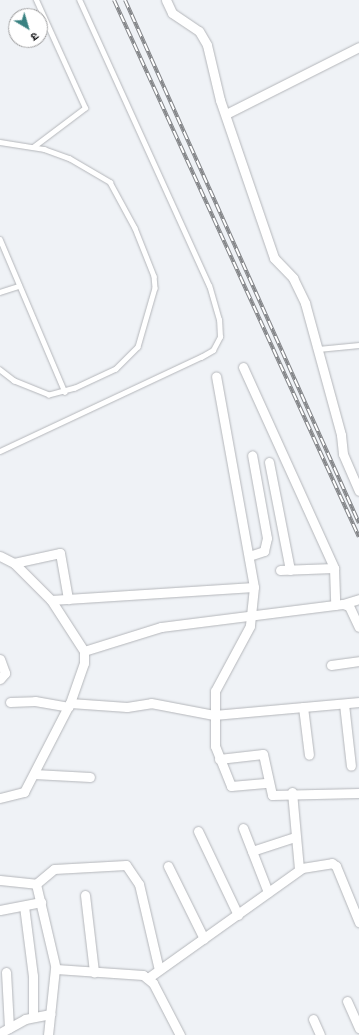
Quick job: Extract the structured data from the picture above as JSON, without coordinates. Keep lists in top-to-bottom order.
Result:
{
  "north": "bottom right"
}
